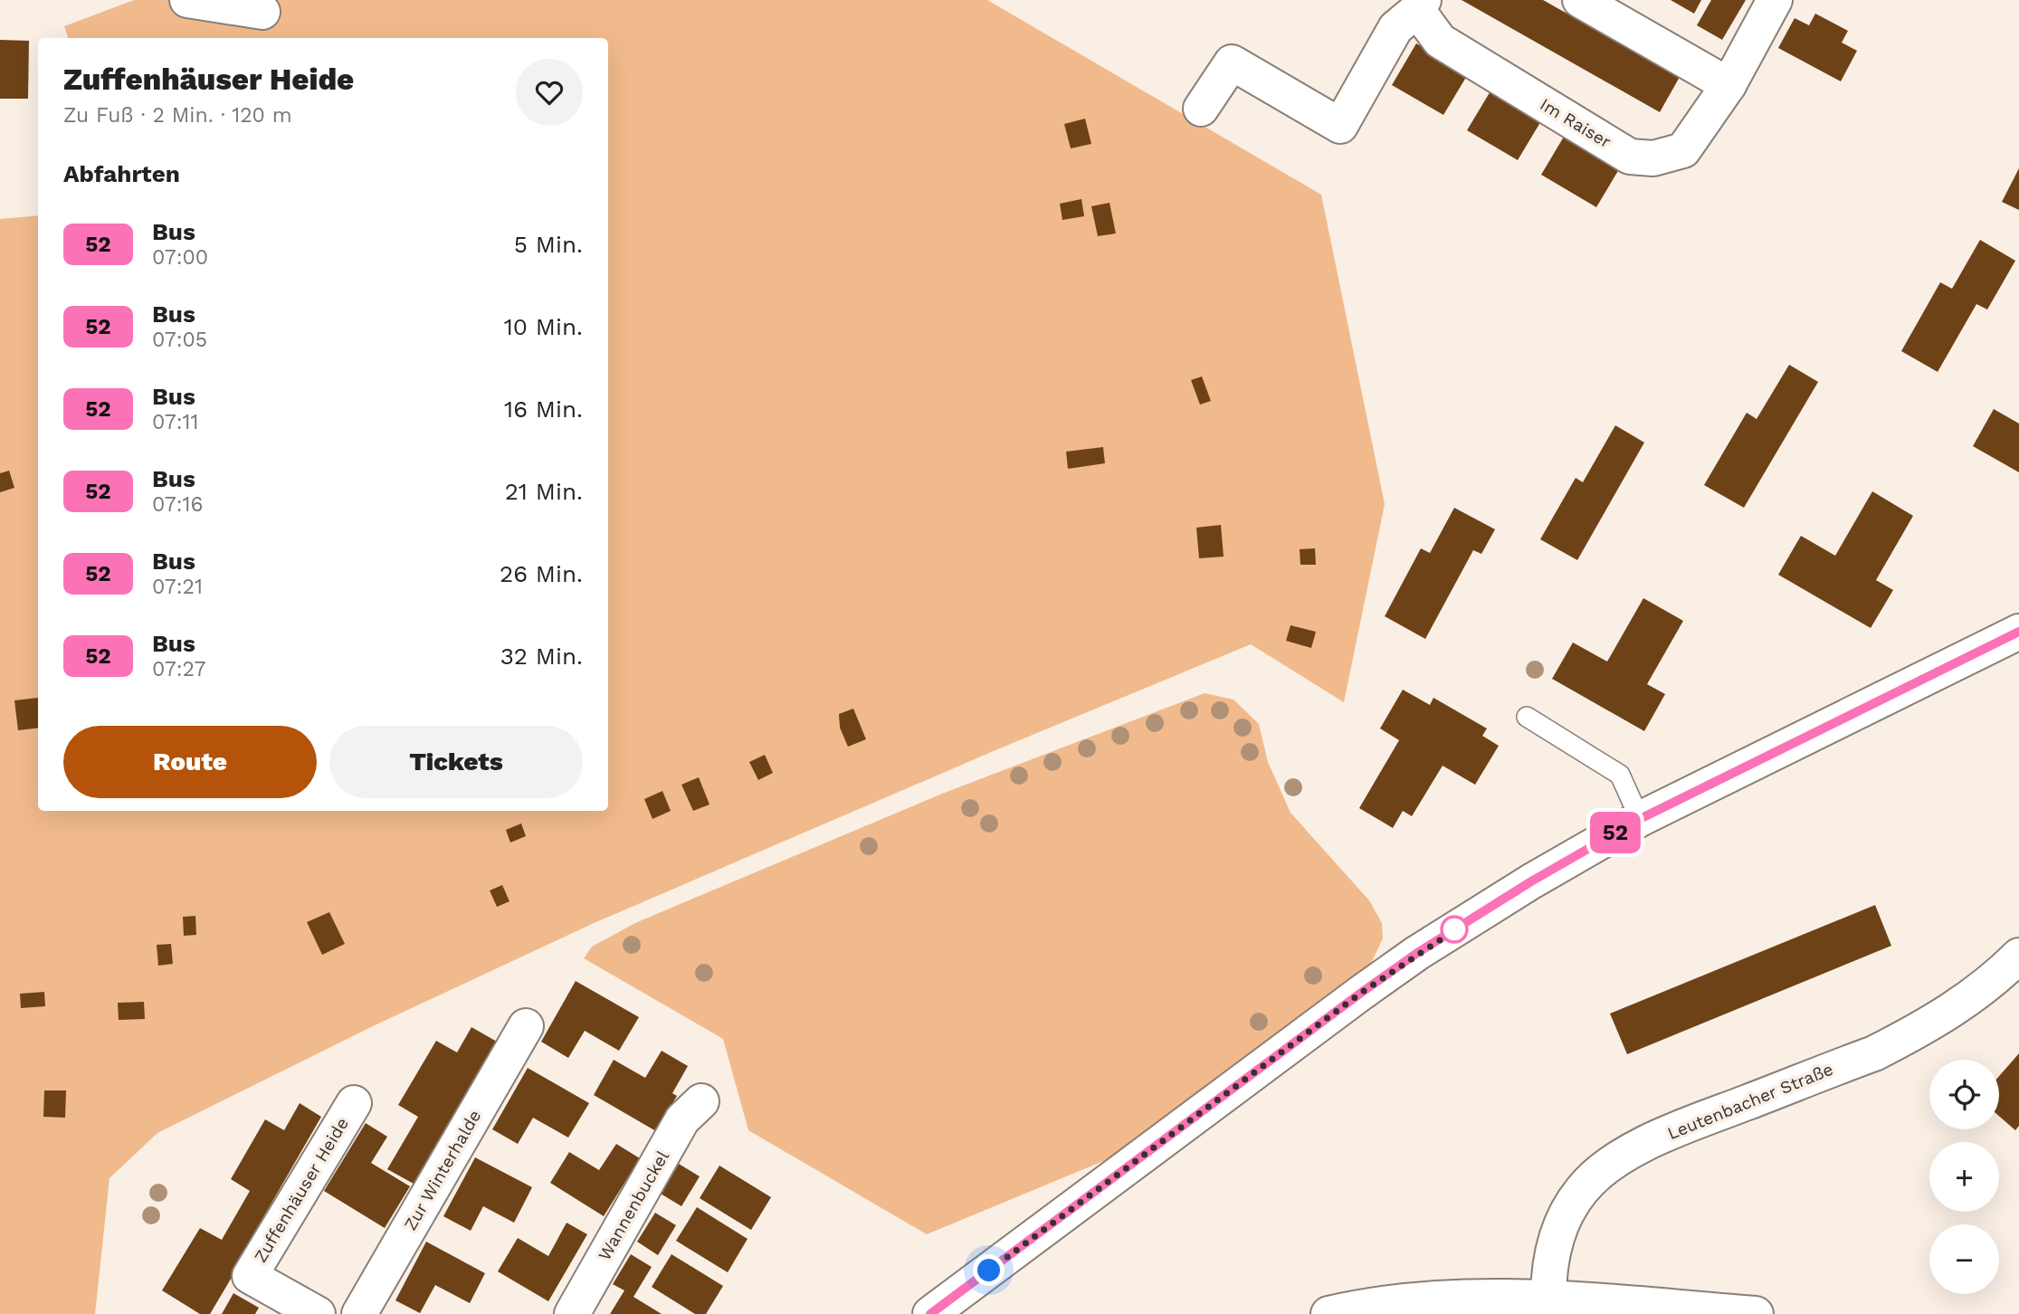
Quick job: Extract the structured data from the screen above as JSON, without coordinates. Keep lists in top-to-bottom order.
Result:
{
  "streets": {
    "street": [
      "Im Raiser",
      "Leutenbacher Straße",
      "Zur Winterhalde",
      "Zuffenhäuser Heide",
      "Wannenbuckel"
    ]
  },
  "lines": ["bus line 52"],
  "page": {
    "on_map": "52",
    "heading": [
      ["Zuffenhäuser Heide", "Zu Fuß · 2 Min. · 120 m"],
      "Abfahrten"
    ],
    "list": [
      {
        "mark": "52",
        "name": "Bus",
        "note": "07:00",
        "value": "5 Min."
      },
      {
        "mark": "52",
        "name": "Bus",
        "note": "07:05",
        "value": "10 Min."
      },
      {
        "mark": "52",
        "name": "Bus",
        "note": "07:11",
        "value": "16 Min."
      },
      {
        "mark": "52",
        "name": "Bus",
        "note": "07:16",
        "value": "21 Min."
      },
      {
        "mark": "52",
        "name": "Bus",
        "note": "07:21",
        "value": "26 Min."
      },
      {
        "mark": "52",
        "name": "Bus",
        "note": "07:27",
        "value": "32 Min."
      }
    ],
    "buttons": ["Route", "Tickets"],
    "map_buttons": ["+", "−"]
  }
}
